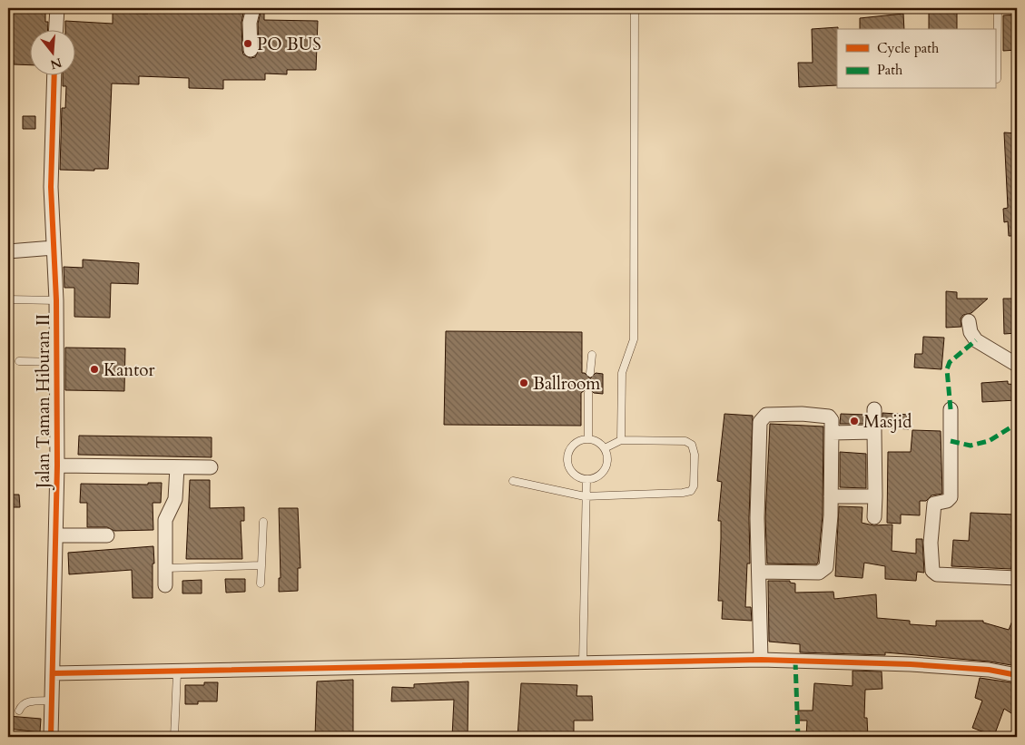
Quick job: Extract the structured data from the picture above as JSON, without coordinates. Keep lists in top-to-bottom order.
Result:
{
  "streets": {
    "street": ["Jalan Taman Hiburan II"]
  },
  "places": [
    "PO BUS",
    "Kantor",
    "Ballroom",
    "Masjid"
  ],
  "legend": ["Cycle path", "Path"],
  "north": "bottom"
}
